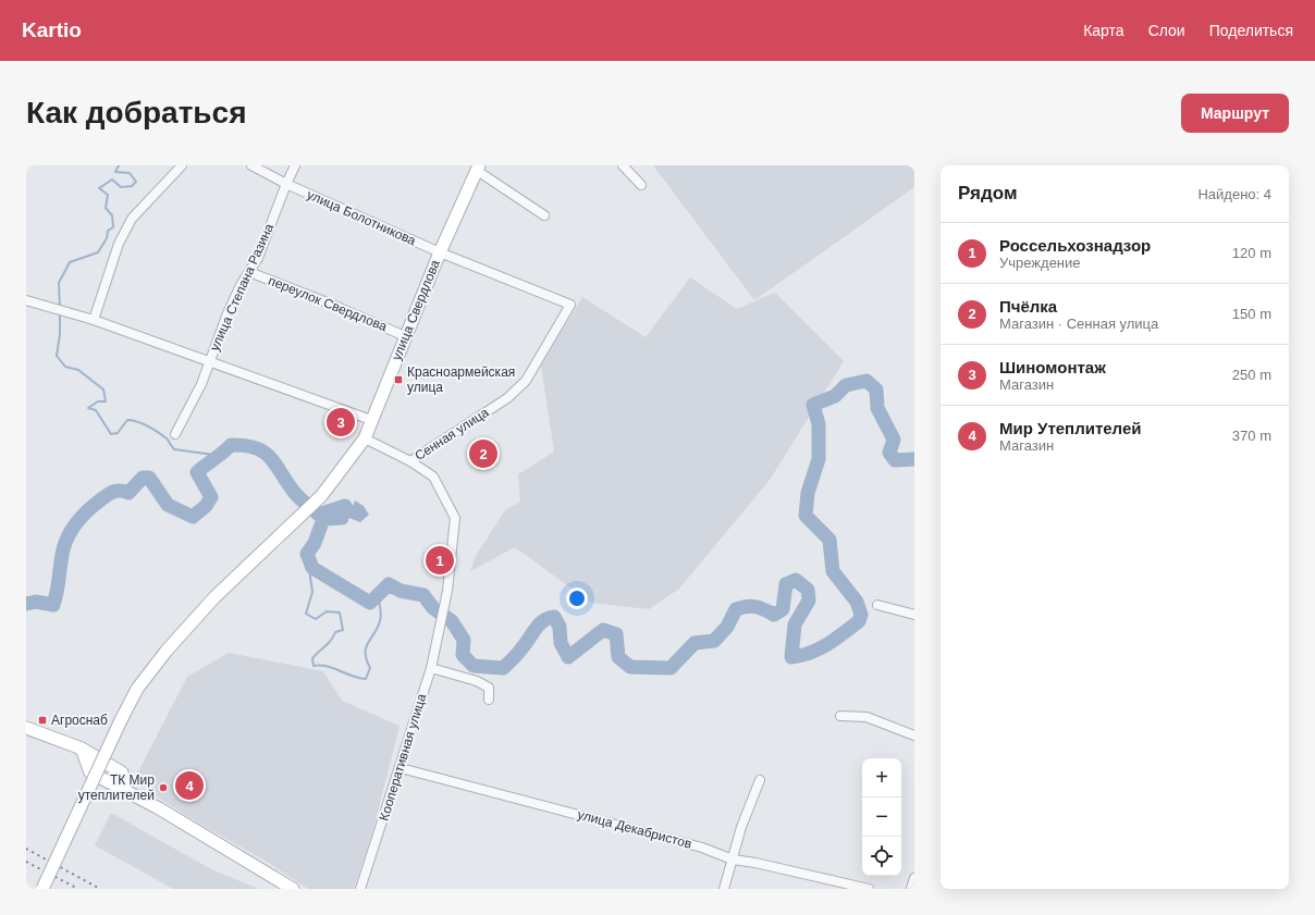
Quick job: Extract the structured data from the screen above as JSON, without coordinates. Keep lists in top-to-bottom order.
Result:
{
  "streets": {
    "main road": ["улица Свердлова"],
    "street": [
      "улица Болотникова",
      "улица Степана Разина",
      "переулок Свердлова",
      "Сенная улица",
      "Кооперативная улица",
      "улица Декабристов"
    ]
  },
  "crossings": [
    ["улица Болотникова", "улица Степана Разина"],
    ["улица Болотникова", "улица Свердлова"],
    ["улица Болотникова", "Сенная улица"],
    ["улица Степана Разина", "переулок Свердлова"],
    ["переулок Свердлова", "улица Свердлова"],
    ["Сенная улица", "Кооперативная улица"],
    ["Кооперативная улица", "улица Декабристов"]
  ],
  "places": {
    "transit": ["Красноармейская улица", "Агроснаб"],
    "other": ["ТК Мир утеплителей"]
  },
  "page": {
    "header": "Kartio",
    "nav": ["Карта", "Слои", "Поделиться"],
    "buttons": "Маршрут",
    "title": "Как добраться",
    "heading": ["Рядом", "Найдено: 4"],
    "list": [
      {
        "mark": "1",
        "name": "Россельхознадзор",
        "note": "Учреждение",
        "value": "120 m"
      },
      {
        "mark": "2",
        "name": "Пчёлка",
        "note": "Магазин · Сенная улица",
        "value": "150 m"
      },
      {
        "mark": "3",
        "name": "Шиномонтаж",
        "note": "Магазин",
        "value": "250 m"
      },
      {
        "mark": "4",
        "name": "Мир Утеплителей",
        "note": "Магазин",
        "value": "370 m"
      }
    ],
    "pins": [
      "3",
      "2",
      "1",
      "4"
    ],
    "map_buttons": ["+", "−"]
  }
}
